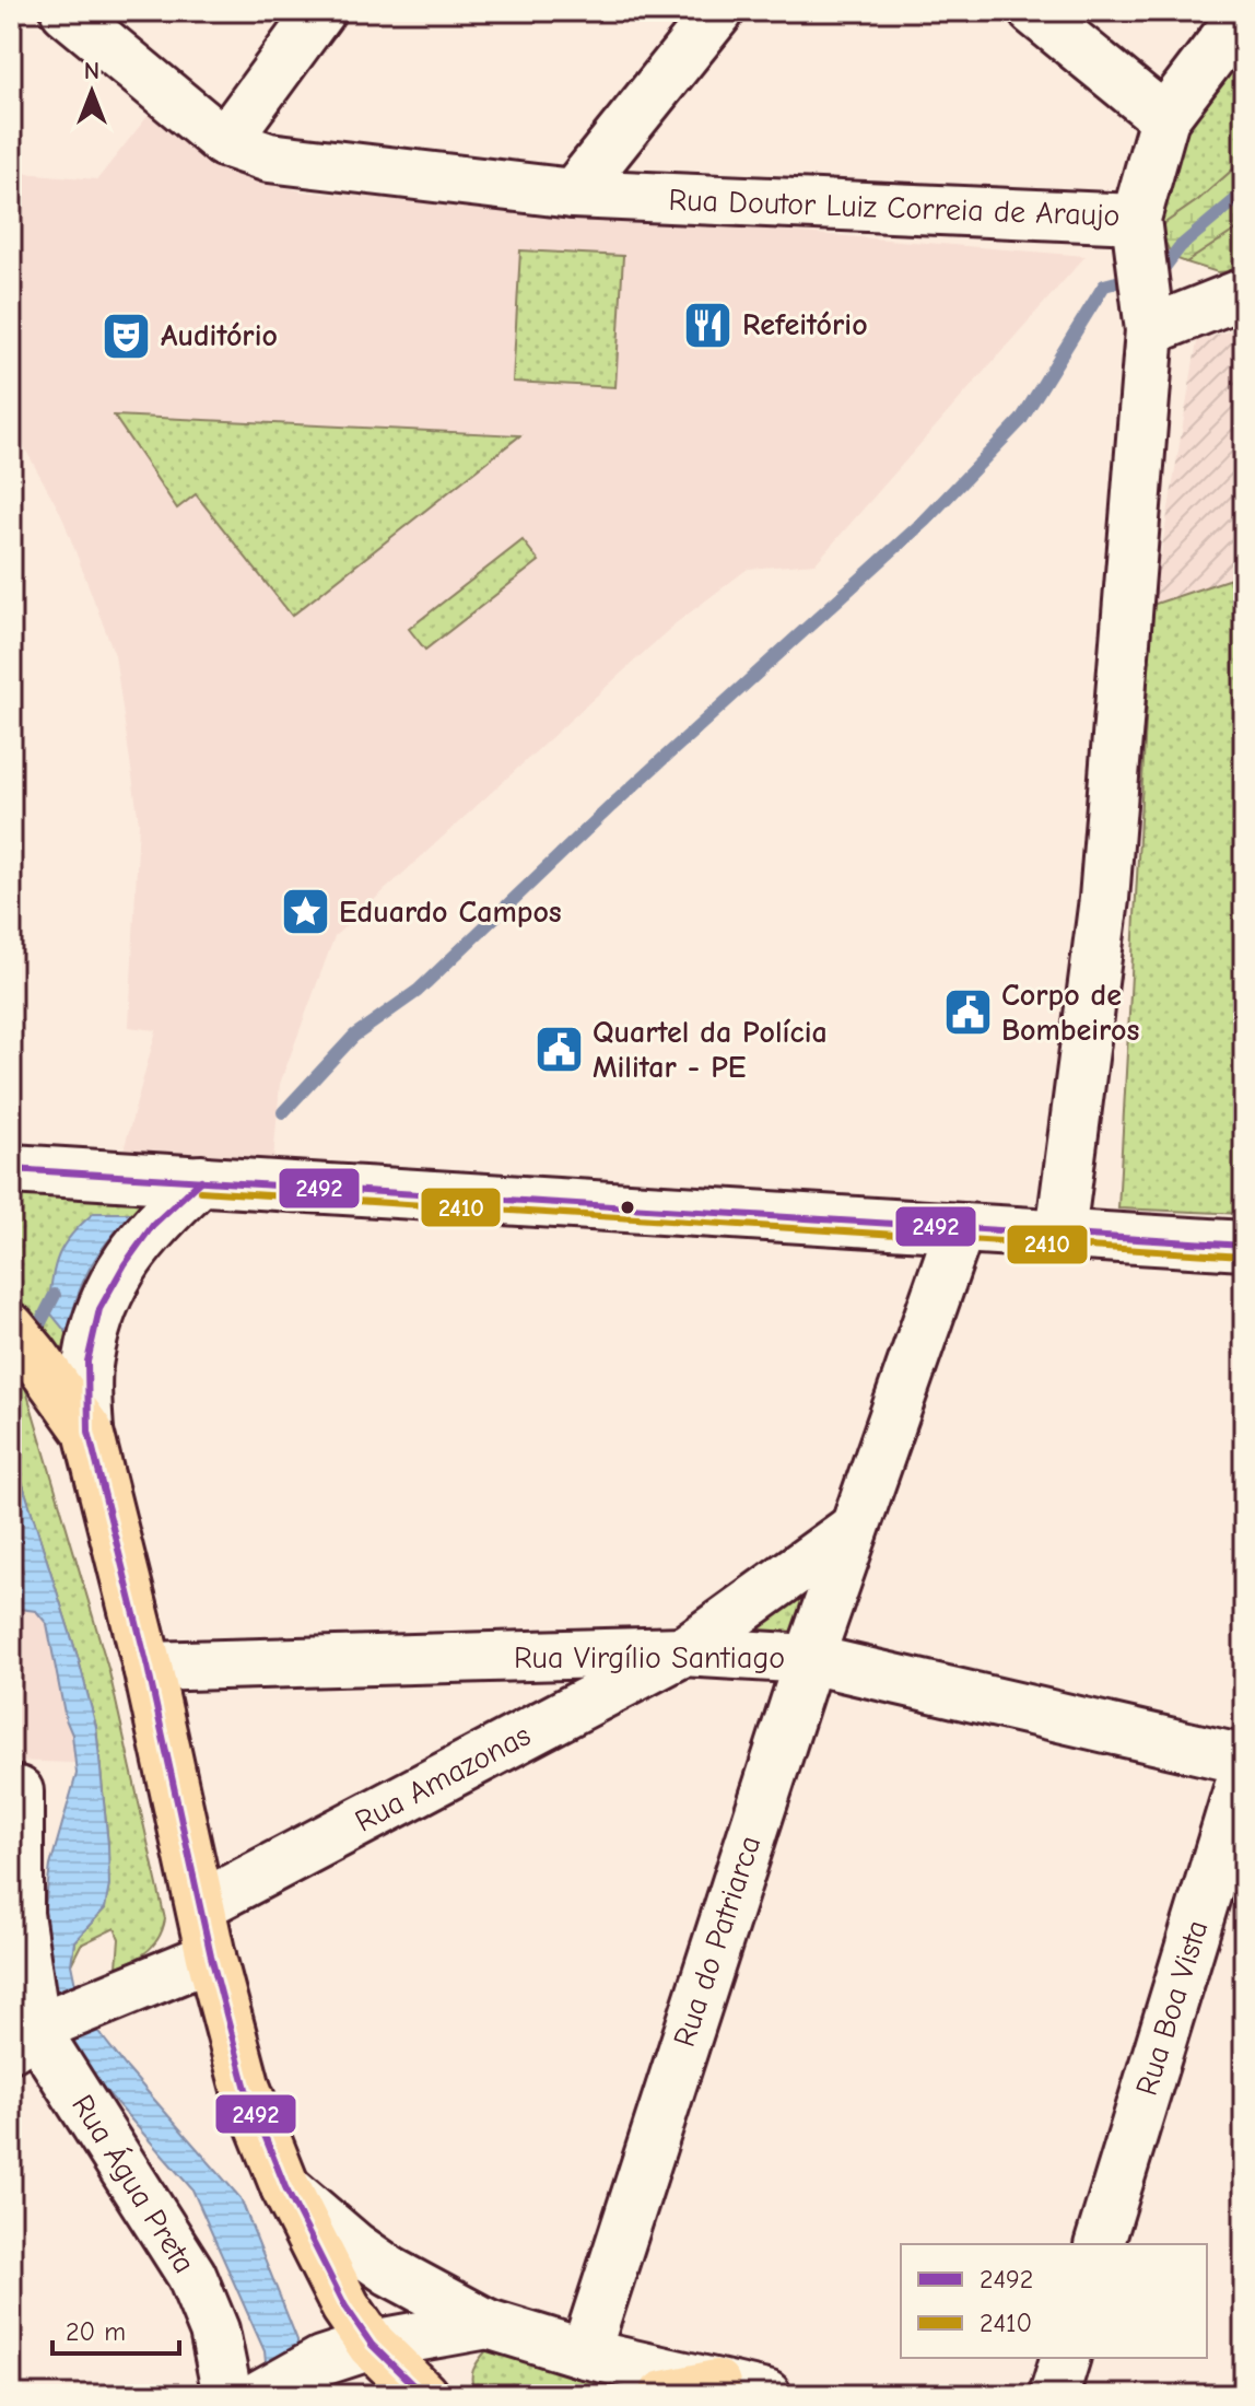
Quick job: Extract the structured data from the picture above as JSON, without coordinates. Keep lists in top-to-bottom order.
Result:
{
  "streets": {
    "street": [
      "Rua Doutor Luiz Correia de Araujo",
      "Rua Virgílio Santiago",
      "Rua Amazonas",
      "Rua do Patriarca",
      "Rua Boa Vista",
      "Rua Água Preta"
    ]
  },
  "crossings": [
    ["Rua Virgílio Santiago", "Rua Amazonas"],
    ["Rua Virgílio Santiago", "Rua do Patriarca"]
  ],
  "places": {
    "restaurant": ["Refeitório"],
    "theatre": ["Auditório"],
    "place": ["Eduardo Campos"],
    "public building": ["Corpo de Bombeiros", "Quartel da Polícia Militar - PE"]
  },
  "lines": ["transit line 2492", "transit line 2410"],
  "legend": ["2492", "2410"],
  "scale_bar": "20 m",
  "north": "top"
}
